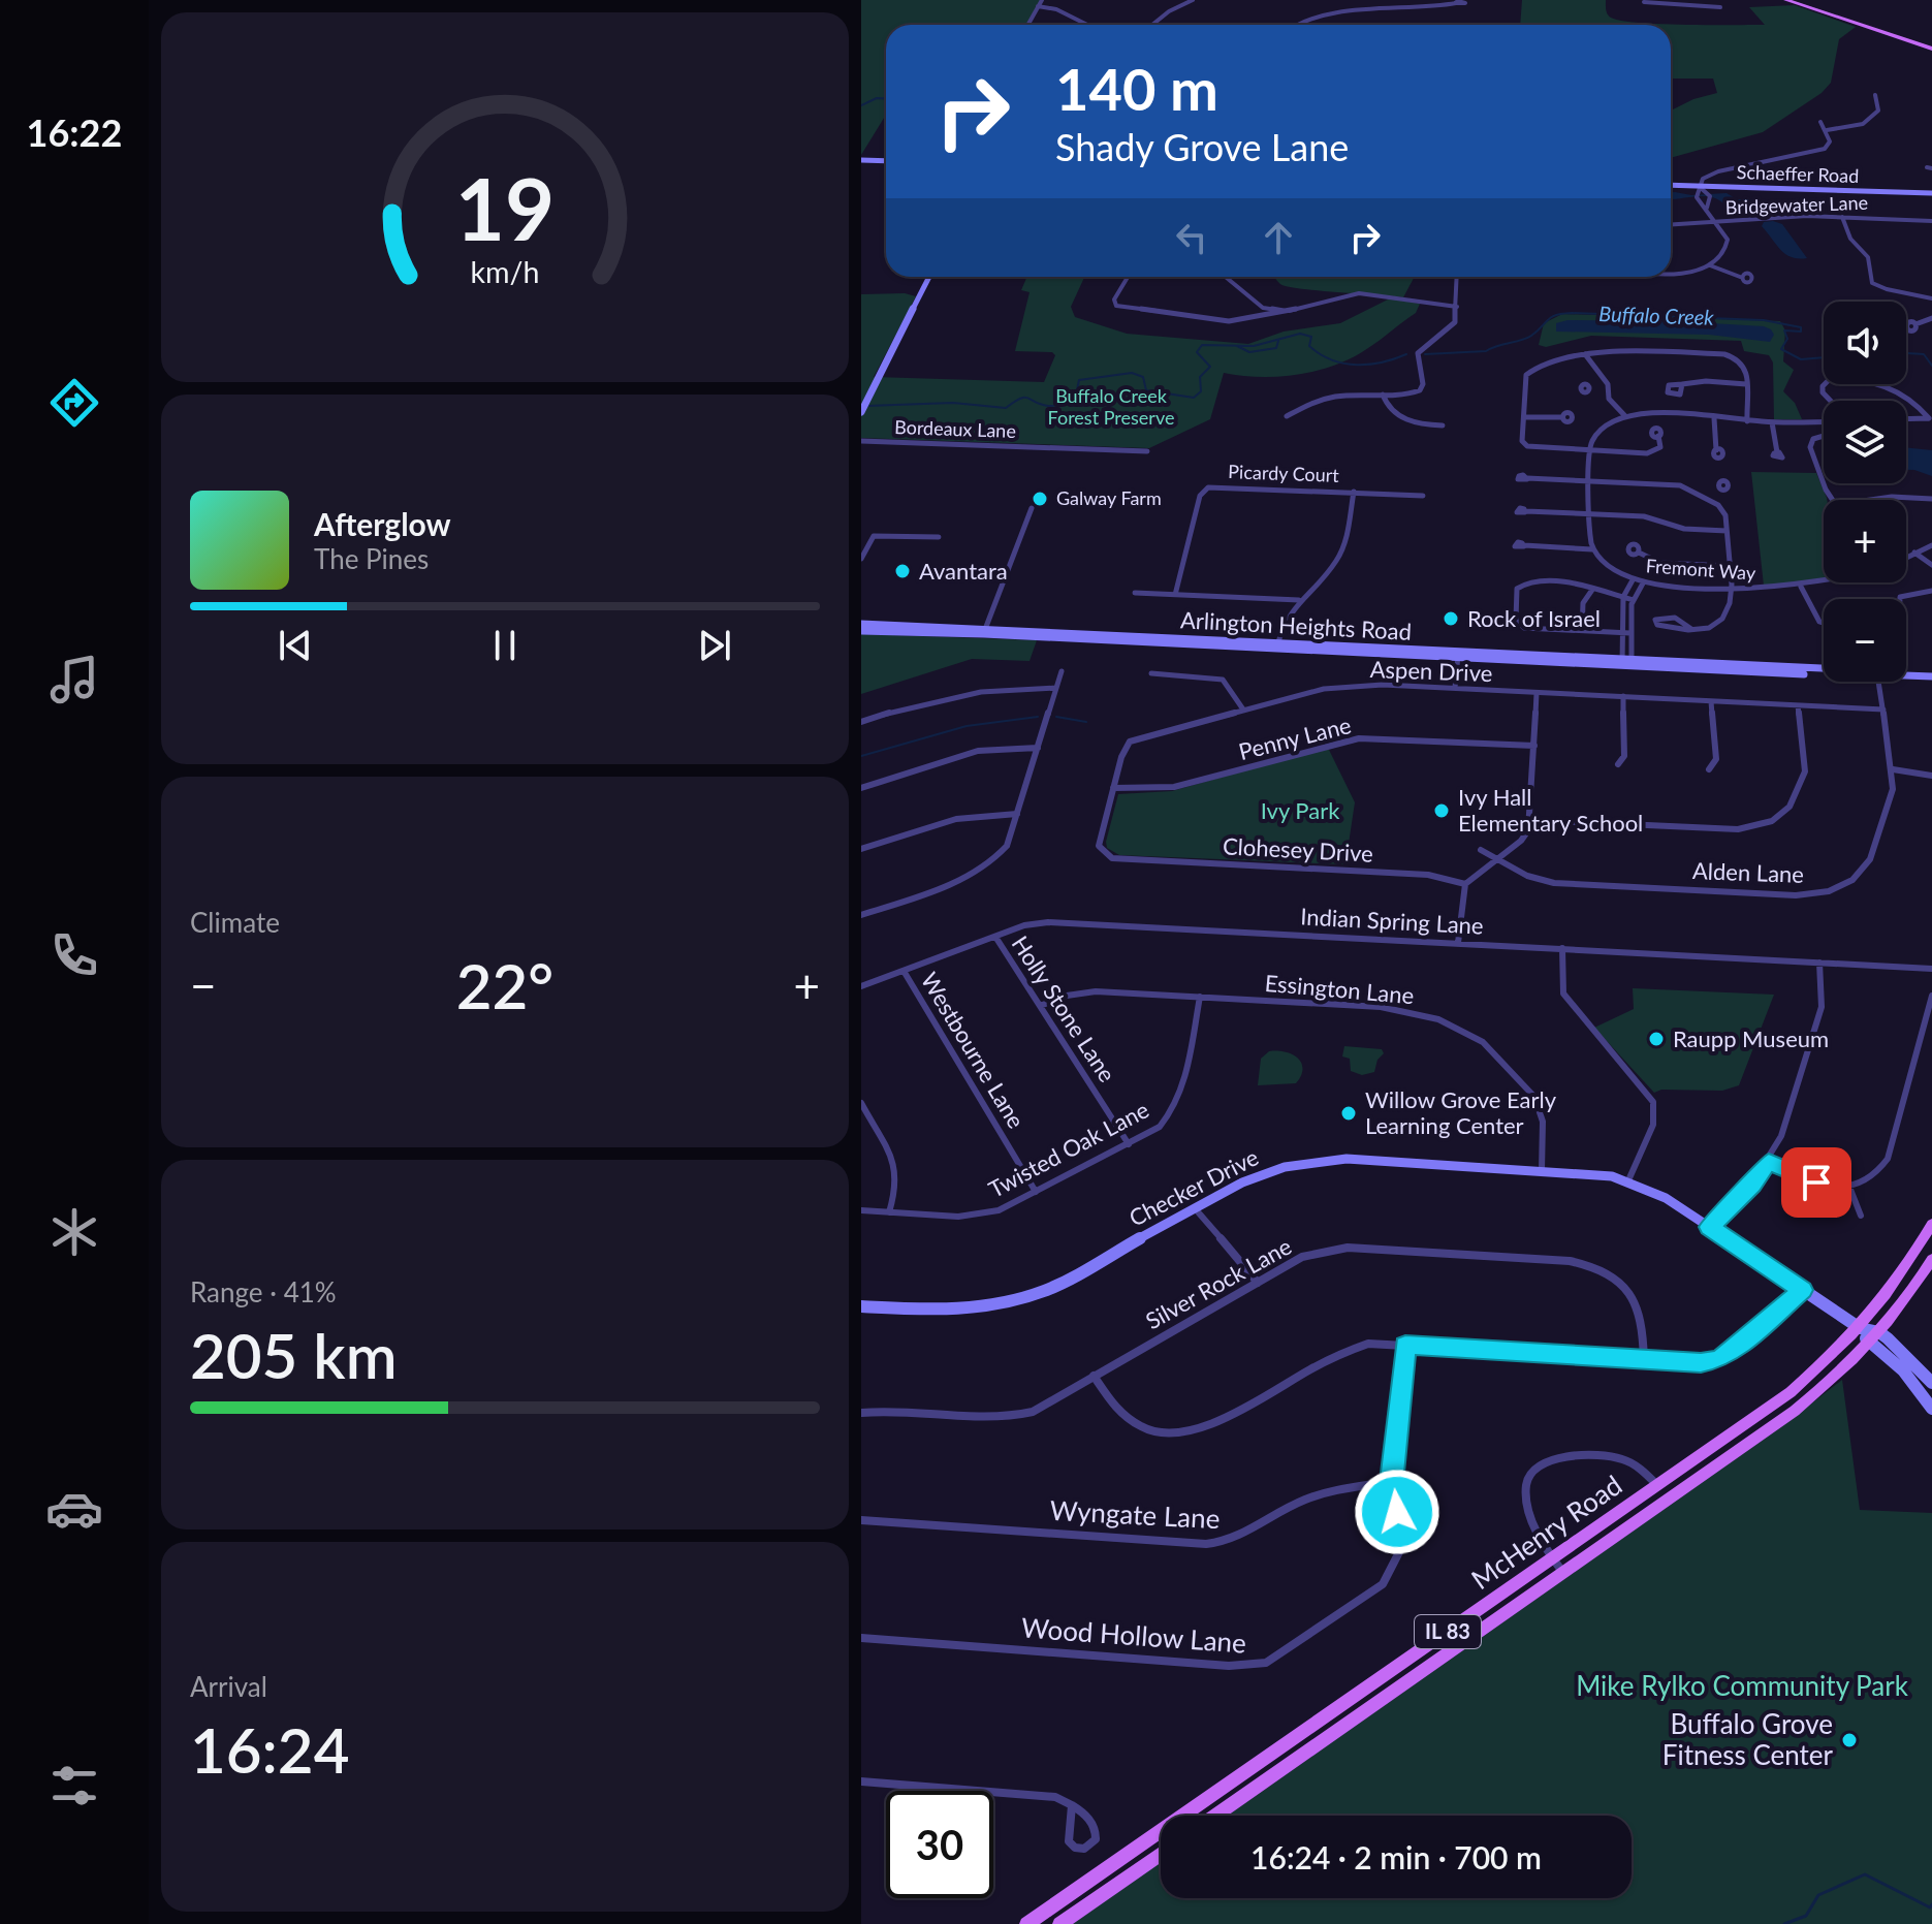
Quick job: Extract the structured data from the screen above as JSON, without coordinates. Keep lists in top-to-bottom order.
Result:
{
  "streets": {
    "main road": ["McHenry Road", "IL 83"],
    "street": [
      "Schaeffer Road",
      "Bridgewater Lane",
      "Bordeaux Lane",
      "Picardy Court",
      "Fremont Way",
      "Arlington Heights Road",
      "Aspen Drive",
      "Penny Lane",
      "Clohesey Drive",
      "Alden Lane",
      "Indian Spring Lane",
      "Essington Lane",
      "Holly Stone Lane",
      "Westbourne Lane",
      "Twisted Oak Lane",
      "Checker Drive",
      "Silver Rock Lane",
      "Wyngate Lane",
      "Wood Hollow Lane"
    ]
  },
  "crossings": [
    ["Aspen Drive", "Penny Lane"],
    ["Aspen Drive", "Clohesey Drive"],
    ["Aspen Drive", "Alden Lane"],
    ["Indian Spring Lane", "Holly Stone Lane"],
    ["Indian Spring Lane", "Westbourne Lane"],
    ["Essington Lane", "Holly Stone Lane"],
    ["Essington Lane", "Twisted Oak Lane"],
    ["Essington Lane", "Checker Drive"],
    ["Holly Stone Lane", "Twisted Oak Lane"],
    ["Westbourne Lane", "Twisted Oak Lane"],
    ["Checker Drive", "McHenry Road"],
    ["Wyngate Lane", "Wood Hollow Lane"]
  ],
  "water": ["Buffalo Creek"],
  "parks": ["Buffalo Creek Forest Preserve", "Ivy Park", "Mike Rylko Community Park"],
  "places": [
    "Galway Farm",
    "Avantara",
    "Rock of Israel",
    "Ivy Hall Elementary School",
    "Raupp Museum",
    "Willow Grove Early Learning Center",
    "Buffalo Grove Fitness Center"
  ],
  "page": {
    "tabs": "16:22",
    "turn": ["140 m", "Shady Grove Lane"],
    "map_buttons": ["+", "−"],
    "song": ["Afterglow", "The Pines"],
    "tile": [
      "Climate",
      ["Range · 41%", "205 km"],
      ["Arrival", "16:24"]
    ],
    "heat": ["−", "22°", "+"],
    "limit": "30",
    "trip": "16:24 · 2 min · 700 m",
    "gauge": ["19", "km/h"]
  }
}
